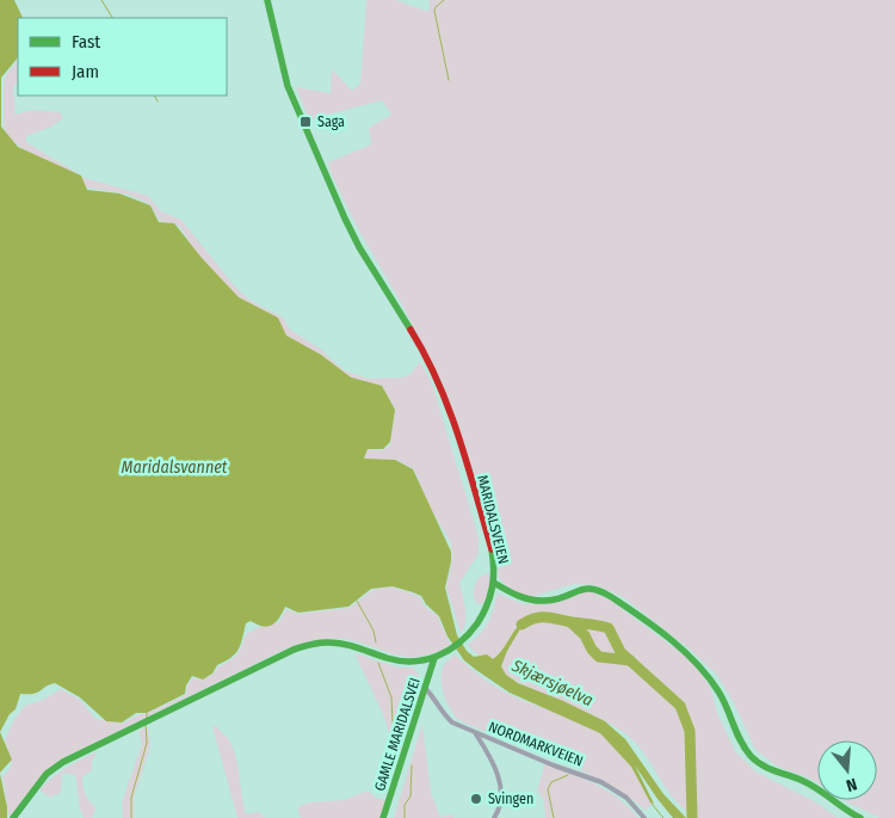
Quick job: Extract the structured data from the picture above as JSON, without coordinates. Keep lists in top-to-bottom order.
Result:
{
  "streets": {
    "street": ["MARIDALSVEIEN", "GAMLE MARIDALSVEI", "NORDMARKVEIEN"]
  },
  "crossings": [
    ["MARIDALSVEIEN", "GAMLE MARIDALSVEI"],
    ["GAMLE MARIDALSVEI", "NORDMARKVEIEN"]
  ],
  "water": ["Maridalsvannet", "Skjærsjøelva"],
  "places": {
    "transit": ["Saga"],
    "other": ["Svingen"]
  },
  "legend": ["Fast", "Jam"],
  "north": "bottom"
}
